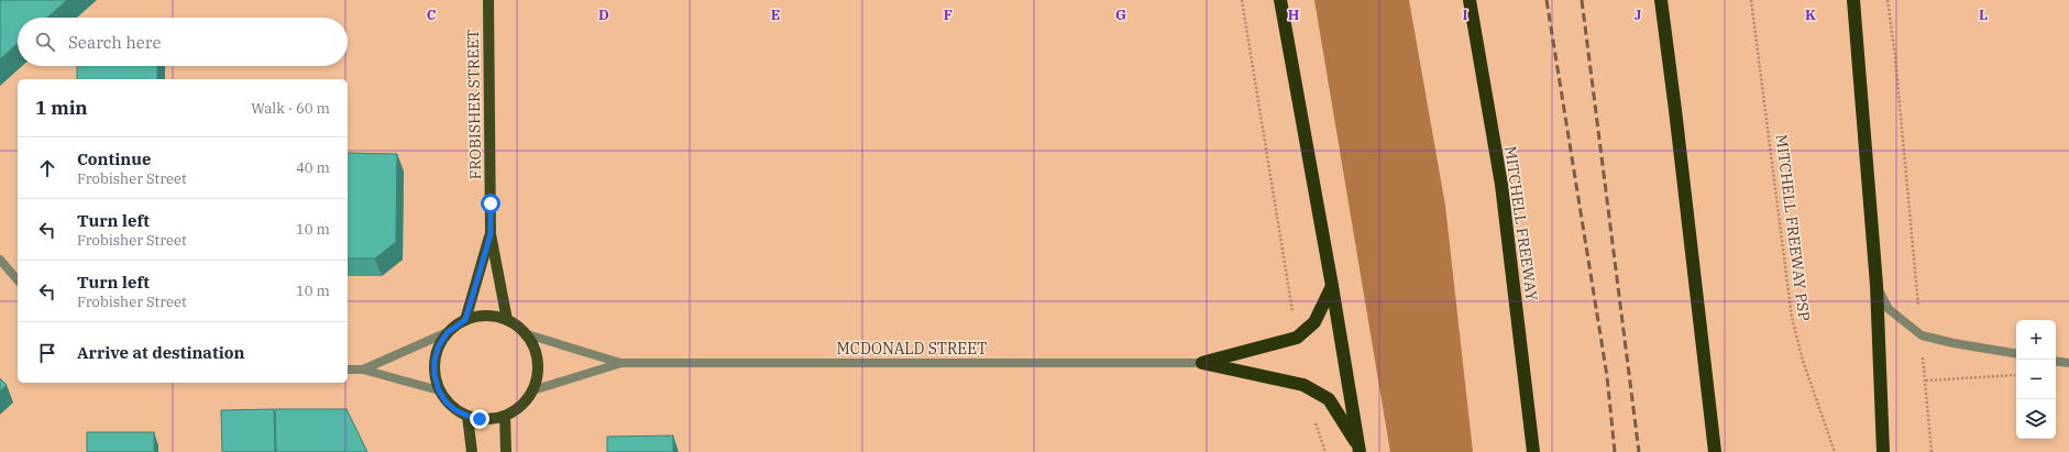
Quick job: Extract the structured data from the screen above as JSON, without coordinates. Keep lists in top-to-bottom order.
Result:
{
  "streets": {
    "highway": ["MITCHELL FREEWAY"],
    "main road": ["FROBISHER STREET"],
    "street": ["MCDONALD STREET"],
    "path": ["MITCHELL FREEWAY PSP"]
  },
  "crossings": [
    ["FROBISHER STREET", "MCDONALD STREET"]
  ],
  "page": {
    "search": "Search here",
    "heading": ["1 min", "Walk · 60 m"],
    "list": [
      ["Continue", "Frobisher Street", "40 m"],
      ["Turn left", "Frobisher Street", "10 m"],
      ["Turn left", "Frobisher Street", "10 m"],
      "Arrive at destination"
    ],
    "map_buttons": ["+", "−"]
  },
  "grid": {
    "columns": [
      "C",
      "D",
      "E",
      "F",
      "G",
      "H",
      "I",
      "J",
      "K",
      "L"
    ]
  }
}
